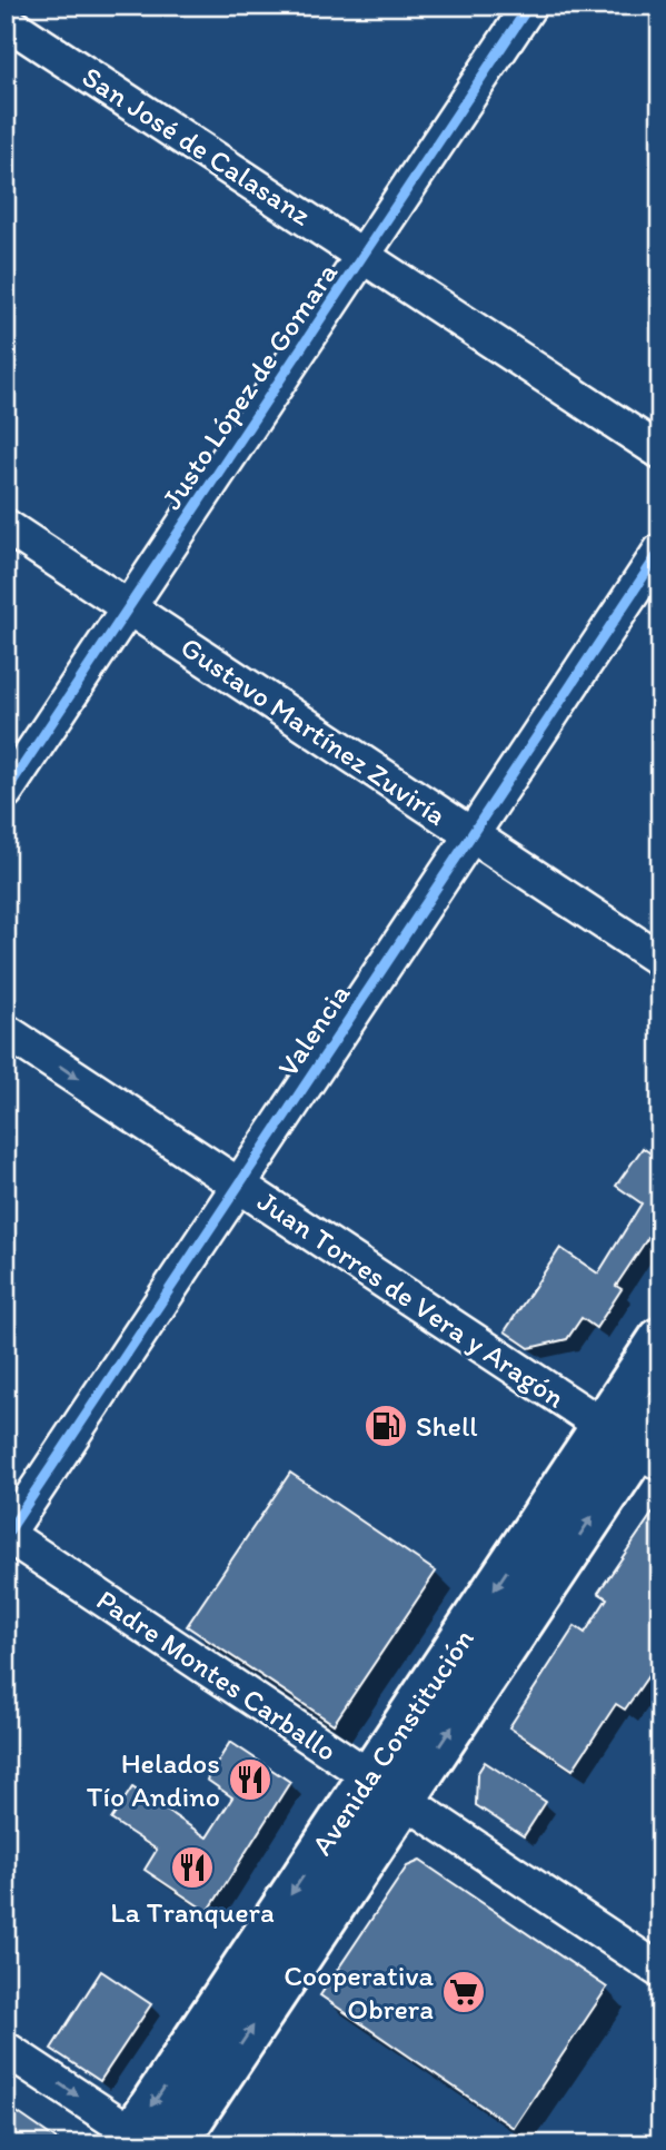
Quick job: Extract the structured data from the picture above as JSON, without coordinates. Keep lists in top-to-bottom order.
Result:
{
  "streets": {
    "main road": ["Avenida Constitución"],
    "street": [
      "San José de Calasanz",
      "Justo López de Gomara",
      "Gustavo Martínez Zuviría",
      "Valencia",
      "Juan Torres de Vera y Aragón",
      "Padre Montes Carballo"
    ]
  },
  "crossings": [
    ["San José de Calasanz", "Justo López de Gomara"],
    ["Justo López de Gomara", "Gustavo Martínez Zuviría"],
    ["Gustavo Martínez Zuviría", "Valencia"],
    ["Valencia", "Juan Torres de Vera y Aragón"],
    ["Valencia", "Padre Montes Carballo"],
    ["Juan Torres de Vera y Aragón", "Avenida Constitución"],
    ["Padre Montes Carballo", "Avenida Constitución"]
  ],
  "one_way": ["Juan Torres de Vera y Aragón"],
  "places": {
    "fuel station": ["Shell"],
    "restaurant": ["Helados Tío Andino", "La Tranquera"],
    "supermarket": ["Cooperativa Obrera"]
  }
}
